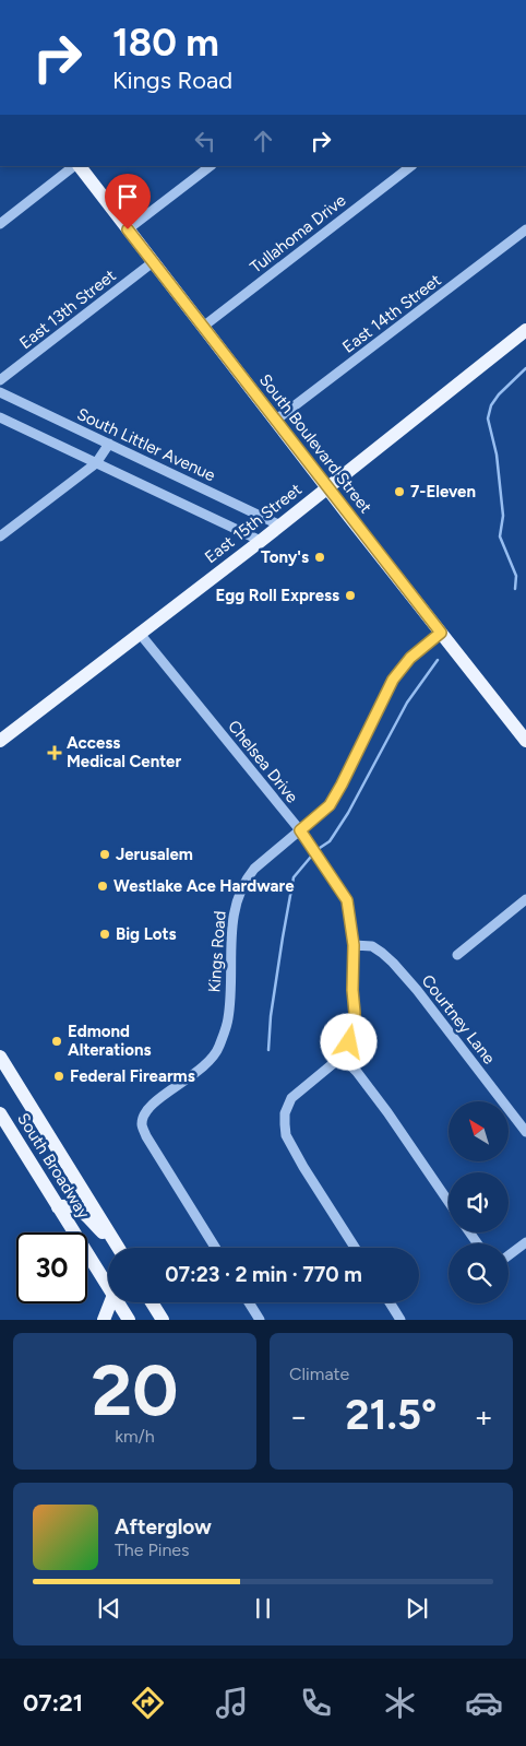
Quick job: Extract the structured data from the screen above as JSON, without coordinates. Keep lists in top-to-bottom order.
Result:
{
  "streets": {
    "main road": ["South Boulevard Street", "East 15th Street", "South Broadway"],
    "street": [
      "Tullahoma Drive",
      "East 13th Street",
      "East 14th Street",
      "South Littler Avenue",
      "Chelsea Drive",
      "Kings Road",
      "Courtney Lane"
    ]
  },
  "crossings": [
    ["Tullahoma Drive", "South Boulevard Street"],
    ["East 13th Street", "South Boulevard Street"],
    ["East 14th Street", "South Boulevard Street"],
    ["South Boulevard Street", "East 15th Street"],
    ["South Boulevard Street", "Kings Road"],
    ["South Littler Avenue", "East 15th Street"],
    ["East 15th Street", "Chelsea Drive"],
    ["Chelsea Drive", "Kings Road"],
    ["Chelsea Drive", "Courtney Lane"]
  ],
  "places": {
    "other": [
      "7-Eleven",
      "Tony's",
      "Egg Roll Express",
      "Jerusalem",
      "Westlake Ace Hardware",
      "Big Lots",
      "Edmond Alterations",
      "Federal Firearms"
    ],
    "health": ["Access Medical Center"]
  },
  "north": "top left",
  "page": {
    "turn": ["180 m", "Kings Road"],
    "limit": "30",
    "trip": "07:23 · 2 min · 770 m",
    "tile": [
      ["20", "km/h"],
      "Climate"
    ],
    "heat": ["−", "21.5°", "+"],
    "song": ["Afterglow", "The Pines"],
    "tabs": "07:21"
  }
}
